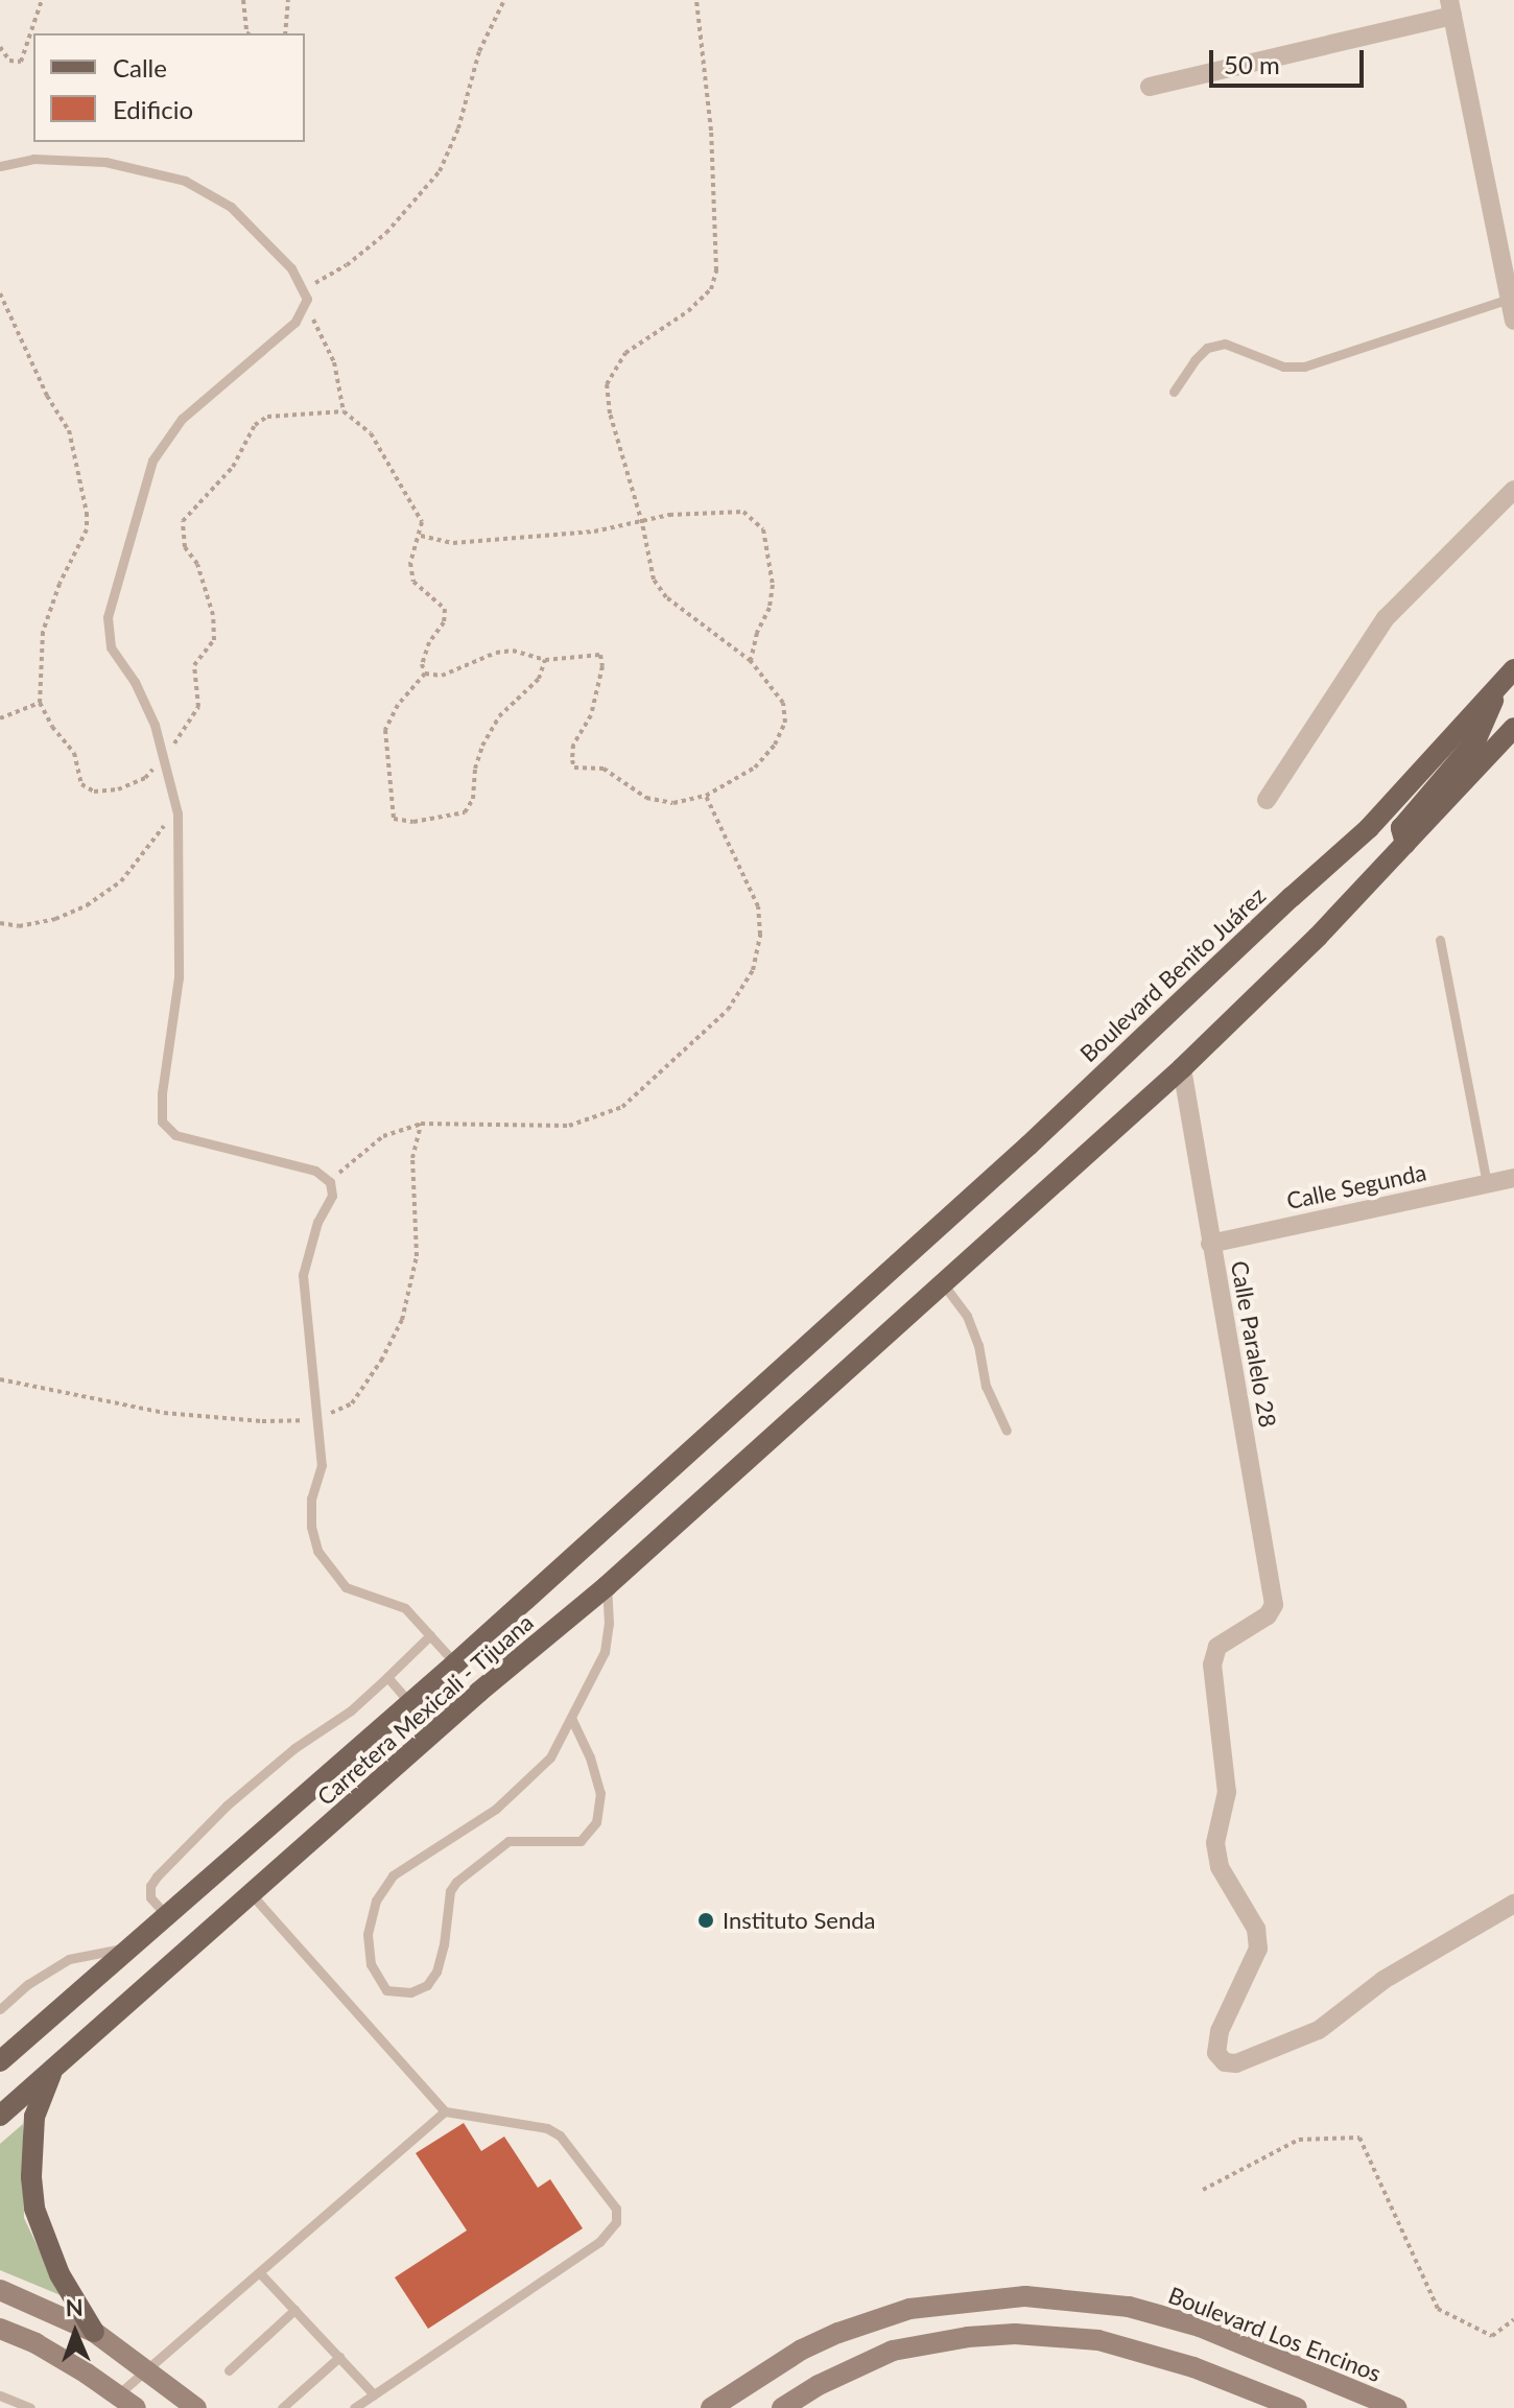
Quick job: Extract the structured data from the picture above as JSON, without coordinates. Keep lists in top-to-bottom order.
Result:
{
  "streets": {
    "main road": ["Boulevard Benito Juárez", "Carretera Mexicali - Tijuana", "Boulevard Los Encinos"],
    "street": ["Calle Segunda", "Calle Paralelo 28"]
  },
  "crossings": [
    ["Boulevard Benito Juárez", "Carretera Mexicali - Tijuana"],
    ["Calle Segunda", "Calle Paralelo 28"]
  ],
  "places": ["Instituto Senda"],
  "legend": ["Calle", "Edificio"],
  "scale_bar": "50 m",
  "north": "top"
}
